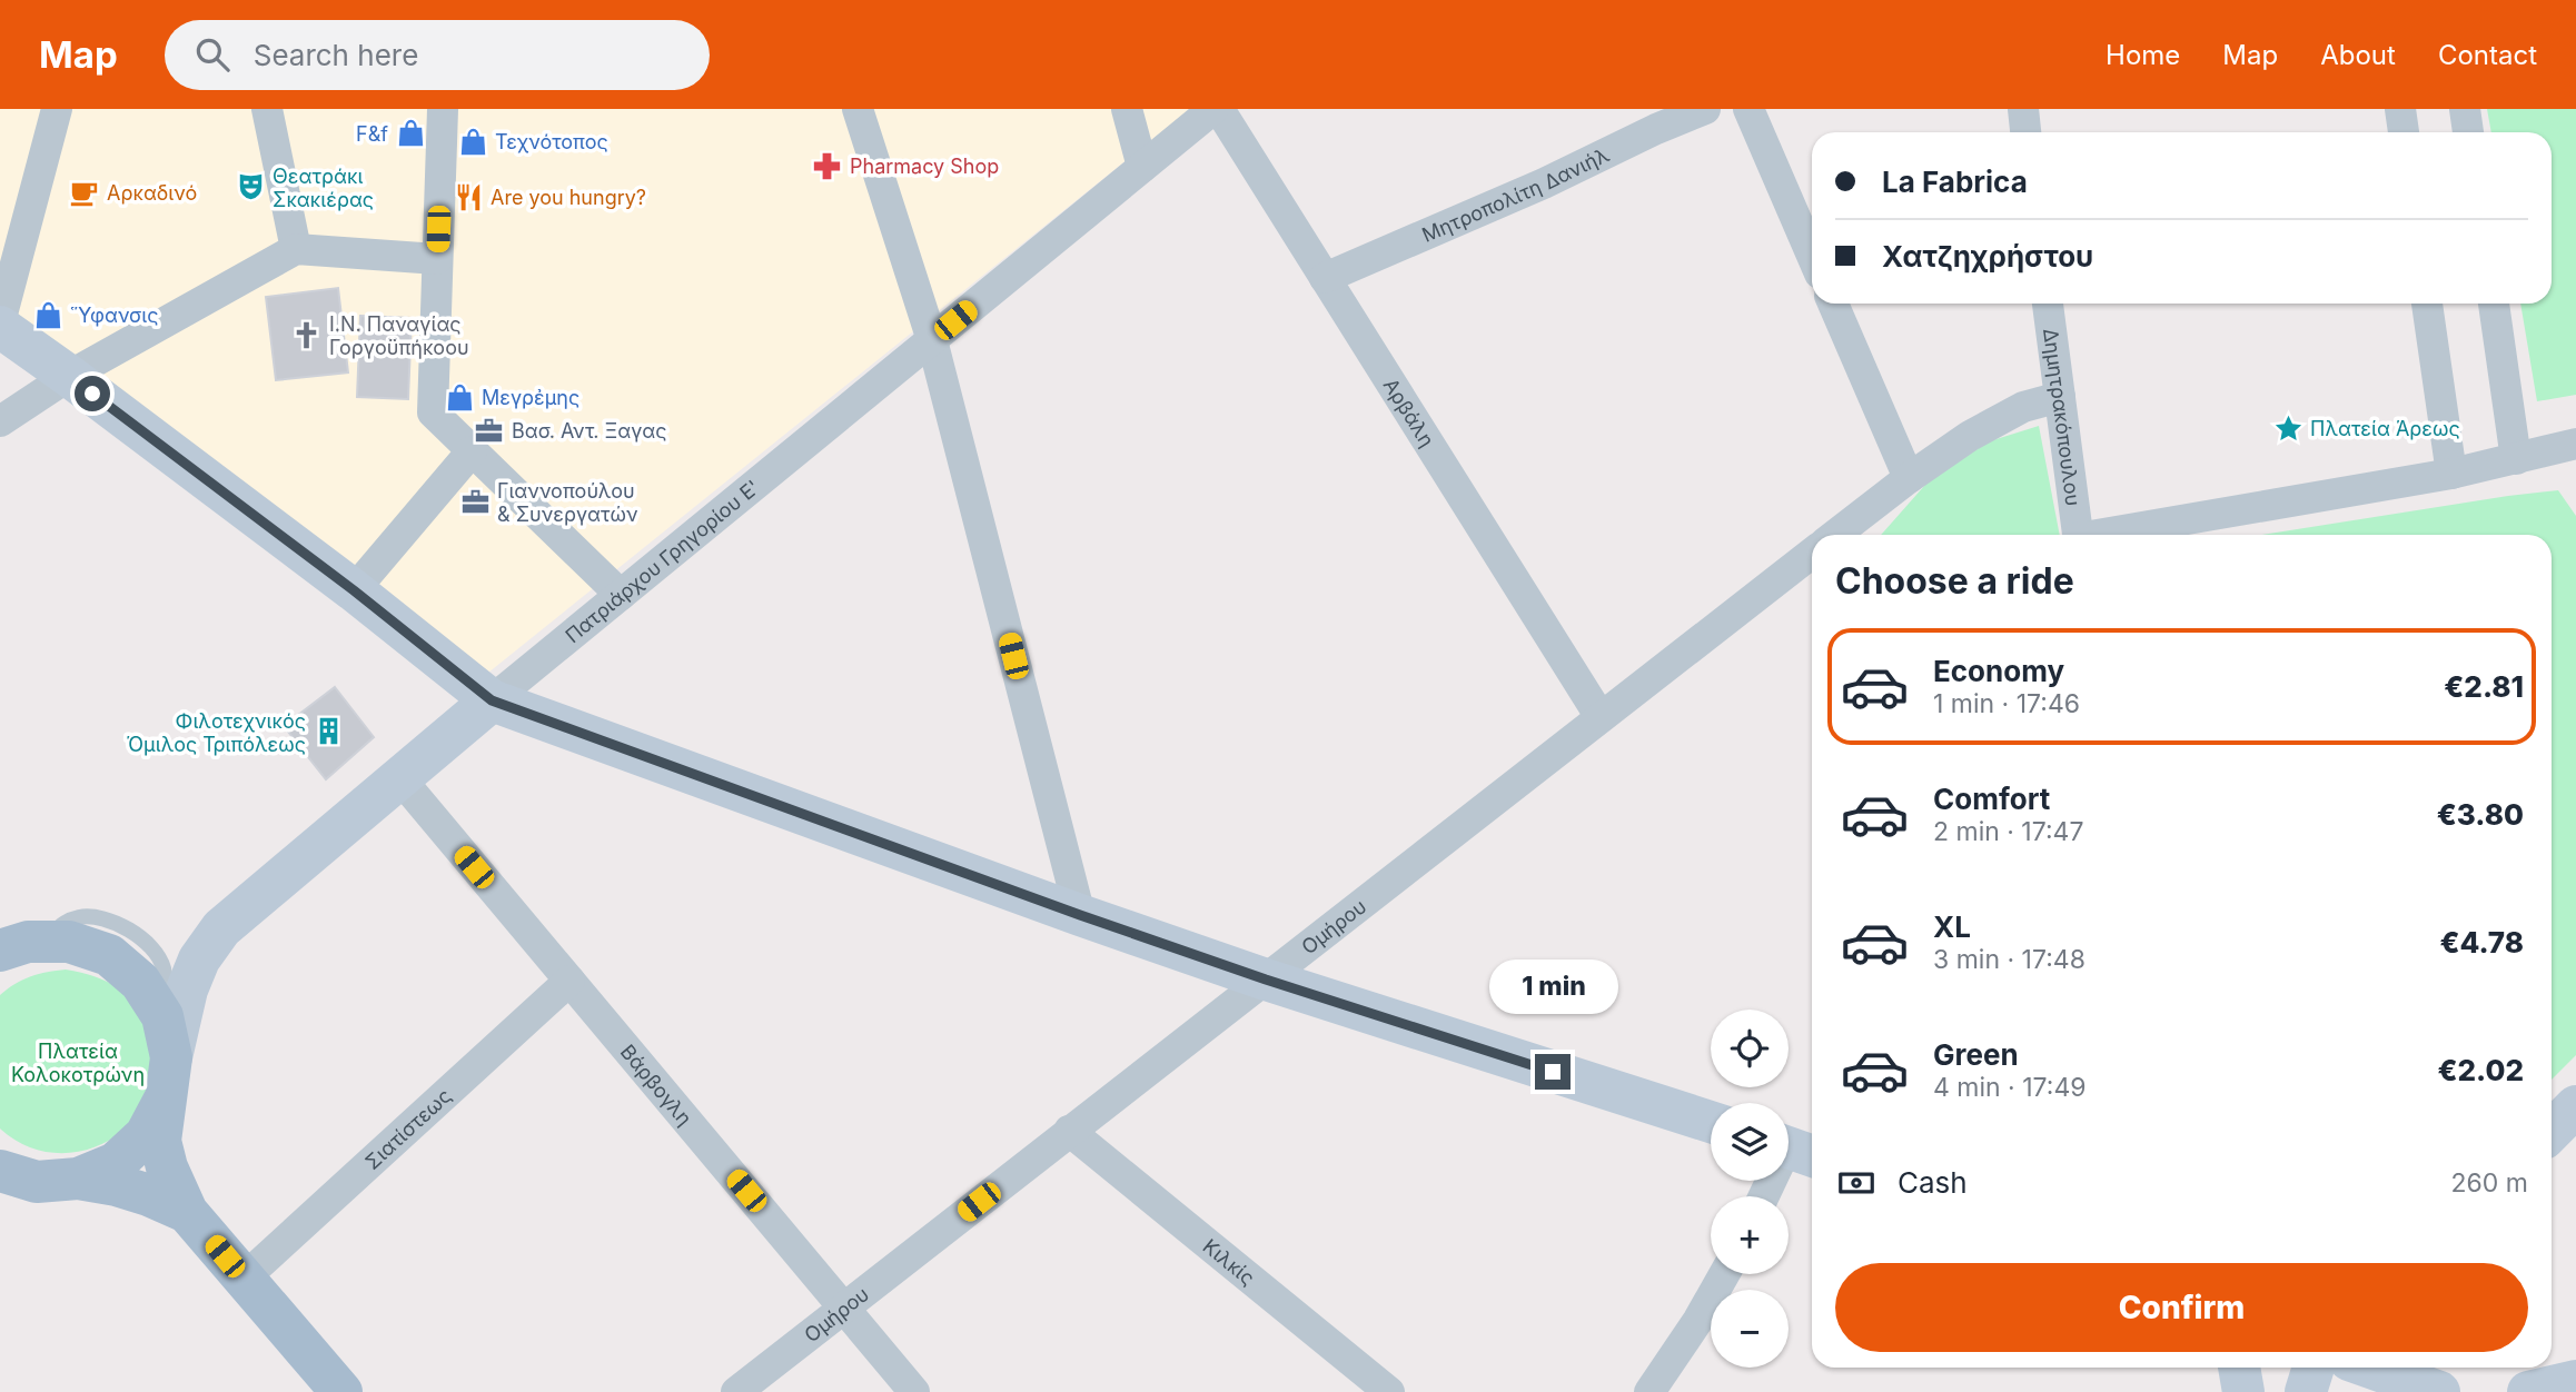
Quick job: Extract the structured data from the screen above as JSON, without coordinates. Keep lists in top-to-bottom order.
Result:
{
  "streets": {
    "street": [
      "Μητροπολίτη Δανιήλ",
      "Αρβάλη",
      "Δημητρακόπουλου",
      "Πατριάρχου Γρηγορίου Ε'",
      "Ομήρου",
      "Βάρβογλη",
      "Σιατίστεως",
      "Κιλκίς"
    ]
  },
  "crossings": [
    ["Μητροπολίτη Δανιήλ", "Αρβάλη"],
    ["Αρβάλη", "Πατριάρχου Γρηγορίου Ε'"],
    ["Αρβάλη", "Ομήρου"],
    ["Πατριάρχου Γρηγορίου Ε'", "Βάρβογλη"],
    ["Ομήρου", "Βάρβογλη"],
    ["Ομήρου", "Κιλκίς"],
    ["Βάρβογλη", "Σιατίστεως"]
  ],
  "parks": ["Πλατεία Κολοκοτρώνη"],
  "places": {
    "shop": [
      "F&f",
      "Τεχνότοπος",
      "Ὕφανσις",
      "Μεγρἐμης"
    ],
    "pharmacy": ["Pharmacy Shop"],
    "theatre": ["Θεατράκι Σκακιέρας"],
    "cafe": ["Αρκαδινό"],
    "restaurant": ["Are you hungry?"],
    "church": ["Ι.Ν. Παναγίας Γοργοϋπήκοου"],
    "place": ["Πλατεία Άρεως"],
    "office": ["Βασ. Αντ. Ξαγας", "Γιαννοπούλου & Συνεργατών"],
    "building": ["Φιλοτεχνικός Όμιλος Τριπόλεως"]
  },
  "page": {
    "header": "Map",
    "search": "Search here",
    "nav": [
      "Home",
      "Map",
      "About",
      "Contact"
    ],
    "banner": ["La Fabrica", "Χατζηχρήστου"],
    "heading": "Choose a ride",
    "list": [
      {
        "name": "Economy",
        "note": "1 min · 17:46",
        "value": "€2.81"
      },
      {
        "name": "Comfort",
        "note": "2 min · 17:47",
        "value": "€3.80"
      },
      {
        "name": "XL",
        "note": "3 min · 17:48",
        "value": "€4.78"
      },
      {
        "name": "Green",
        "note": "4 min · 17:49",
        "value": "€2.02"
      }
    ],
    "bubble": "1 min",
    "map_buttons": ["+", "−"],
    "pay": ["Cash", "260 m"],
    "buttons": "Confirm"
  }
}
